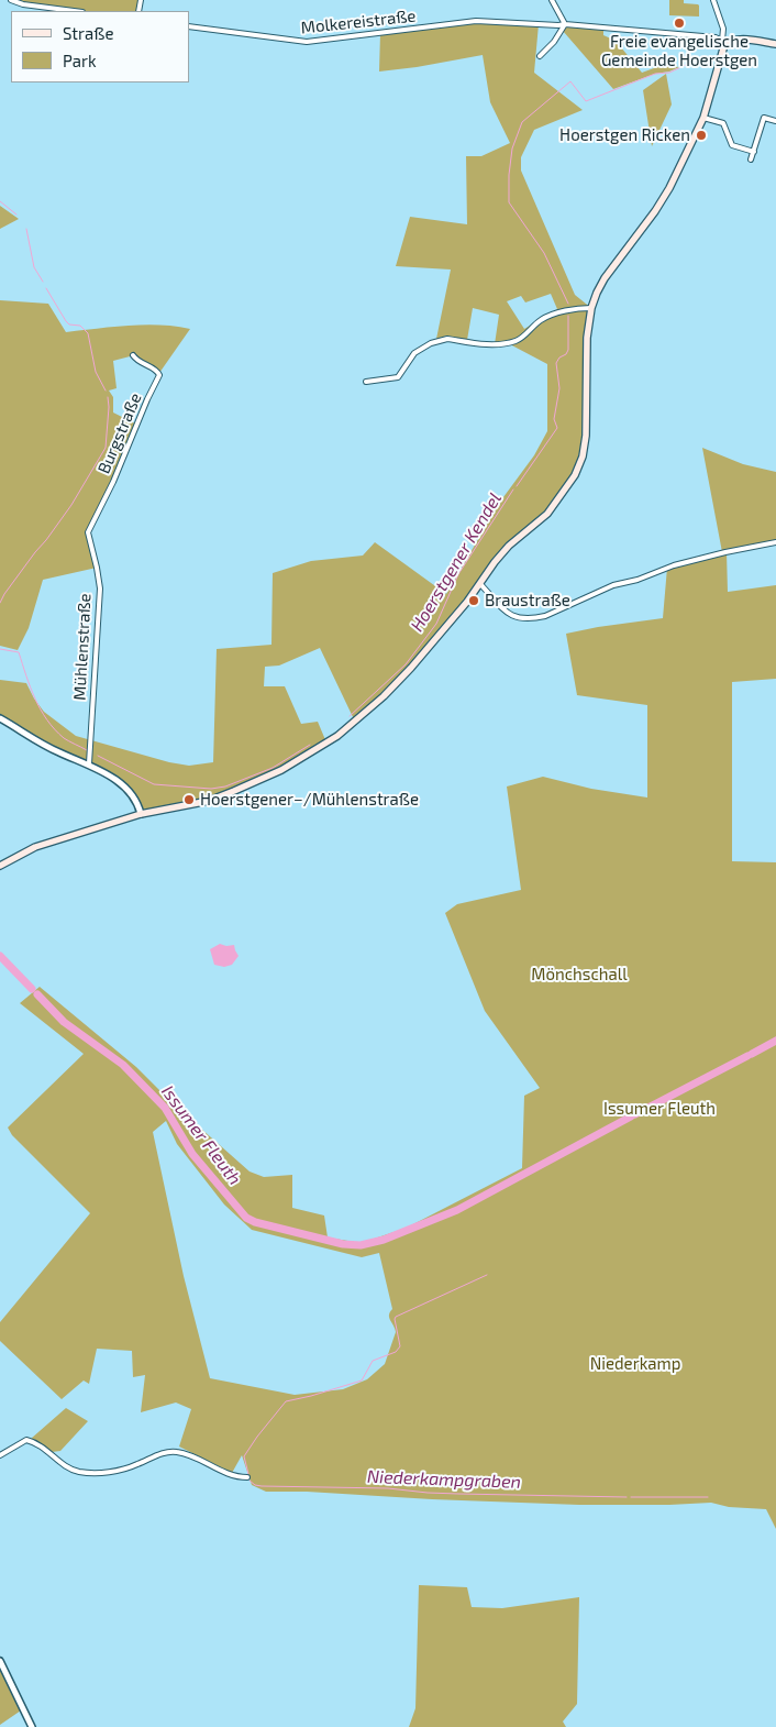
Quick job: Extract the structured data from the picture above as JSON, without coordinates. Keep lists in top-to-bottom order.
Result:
{
  "streets": {
    "street": ["Molkereistraße", "Burgstraße", "Mühlenstraße"]
  },
  "crossings": [
    ["Burgstraße", "Mühlenstraße"]
  ],
  "water": ["Hoerstgener Kendel", "Issumer Fleuth", "Niederkampgraben"],
  "parks": ["Mönchschall", "Issumer Fleuth", "Niederkamp"],
  "places": [
    "Freie evangelische Gemeinde Hoerstgen",
    "Hoerstgen Ricken",
    "Braustraße",
    "Hoerstgener−/Mühlenstraße"
  ],
  "legend": ["Straße", "Park"]
}
